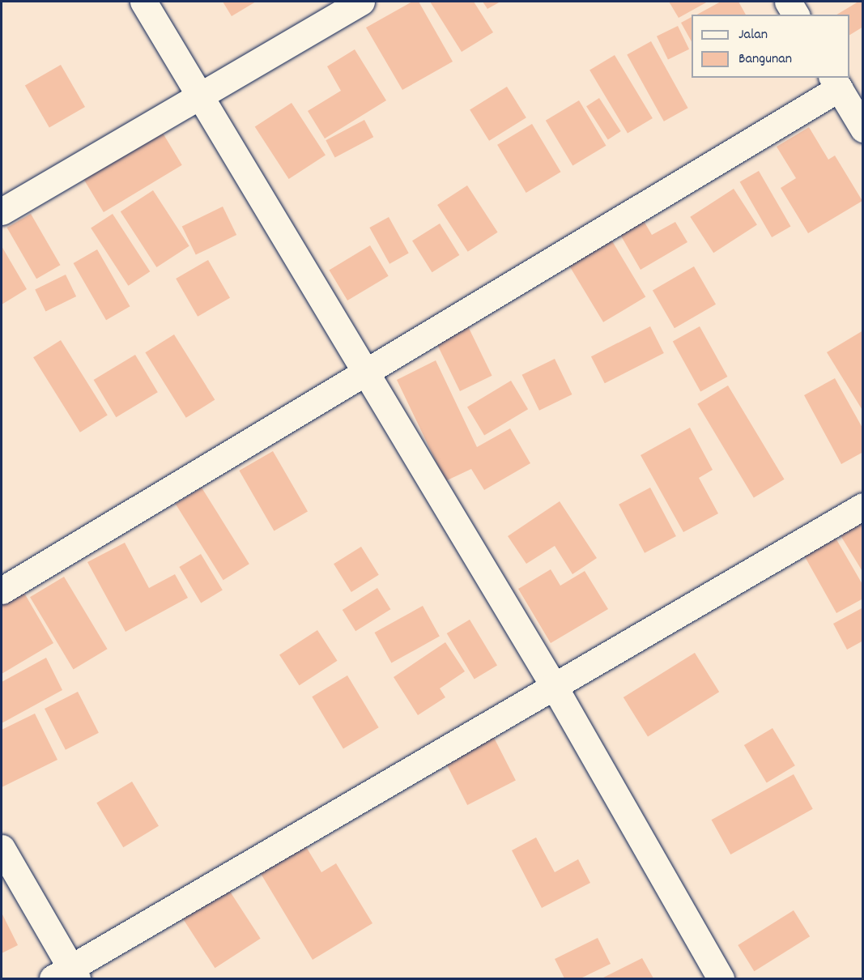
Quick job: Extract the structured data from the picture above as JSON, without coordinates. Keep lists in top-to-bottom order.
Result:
{
  "legend": ["Jalan", "Bangunan"]
}
